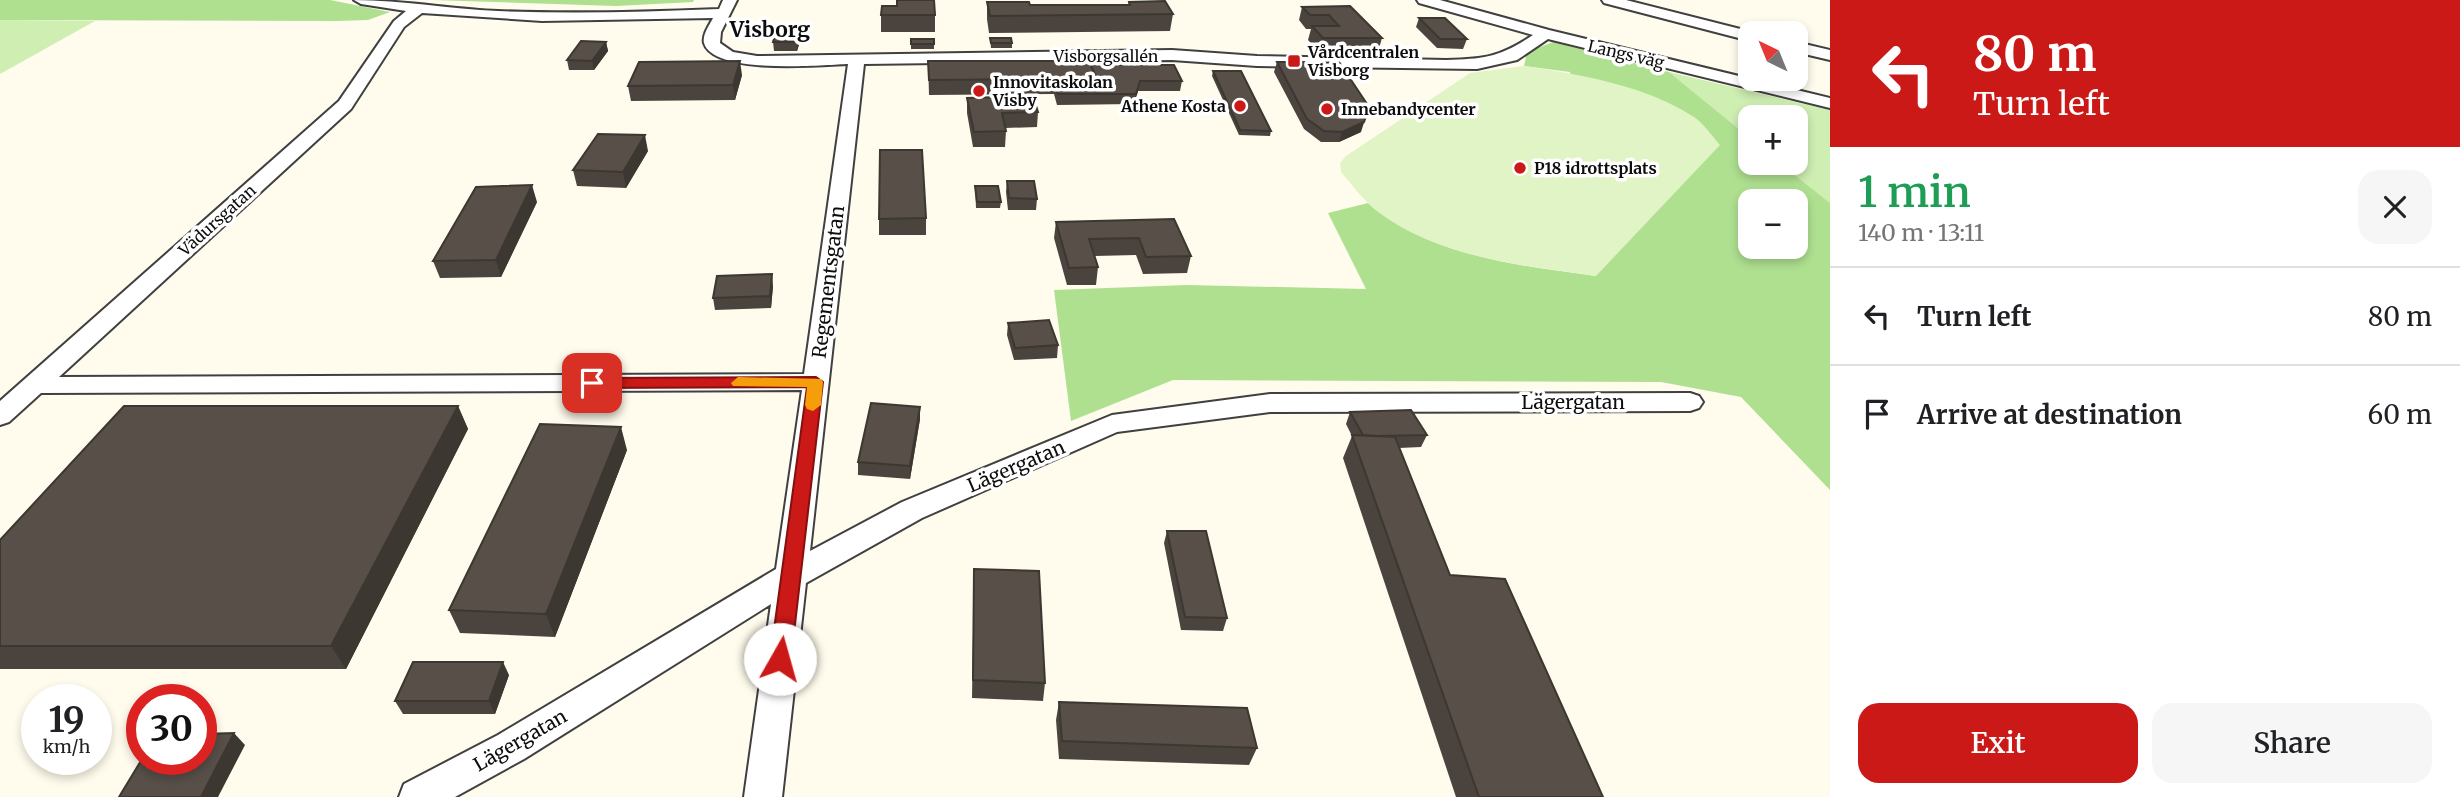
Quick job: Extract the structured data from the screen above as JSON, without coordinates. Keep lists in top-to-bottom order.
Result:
{
  "streets": {
    "street": [
      "Langs väg",
      "Visborgsallén",
      "Vädursgatan",
      "Regementsgatan",
      "Lägergatan"
    ]
  },
  "crossings": [
    ["Langs väg", "Visborgsallén"],
    ["Visborgsallén", "Regementsgatan"],
    ["Regementsgatan", "Lägergatan"]
  ],
  "districts": ["Visborg"],
  "places": {
    "transit": ["Vårdcentralen Visborg"],
    "other": [
      "Innovitaskolan Visby",
      "Athene Kosta",
      "Innebandycenter",
      "P18 idrottsplats"
    ]
  },
  "north": "top left",
  "page": {
    "turn": ["80 m", "Turn left"],
    "map_buttons": ["+", "−"],
    "heading": ["1 min", "140 m · 13:11"],
    "list": [
      {
        "name": "Turn left",
        "value": "80 m"
      },
      {
        "name": "Arrive at destination",
        "value": "60 m"
      }
    ],
    "speed": "19 km/h",
    "limit": "30",
    "buttons": ["Exit", "Share"]
  }
}
